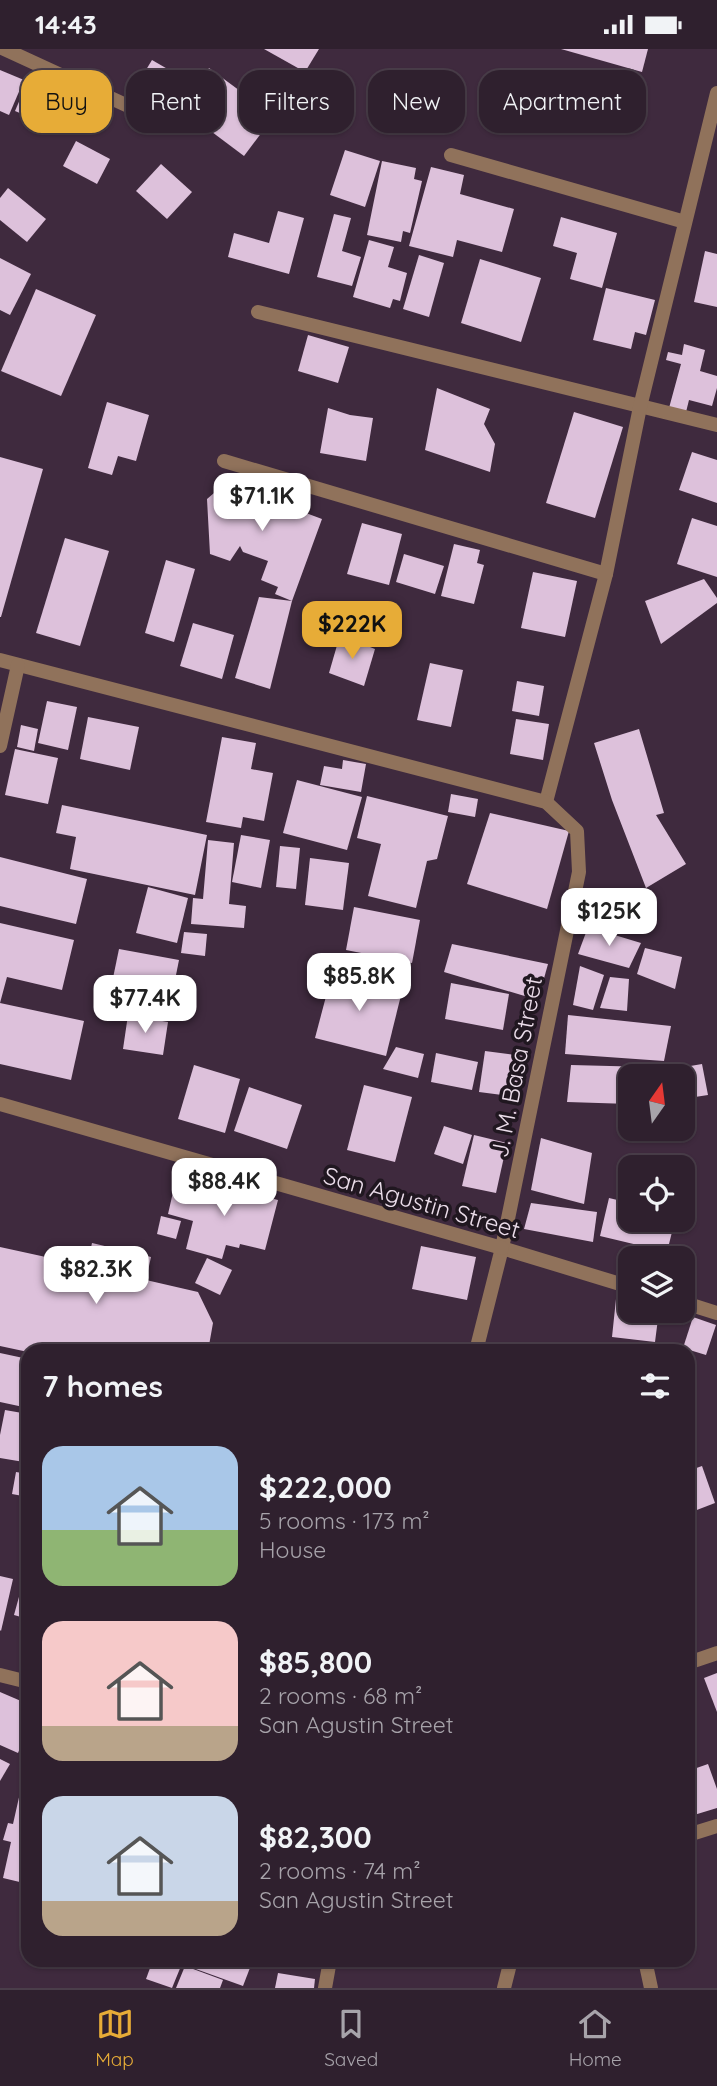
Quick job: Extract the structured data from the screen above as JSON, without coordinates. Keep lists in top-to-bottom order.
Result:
{
  "streets": {
    "street": ["J. M. Basa Street", "San Agustin Street"]
  },
  "crossings": [
    ["J. M. Basa Street", "San Agustin Street"]
  ],
  "north": "top",
  "page": {
    "status": "14:43",
    "chip": [
      "Buy",
      "Rent",
      "Filters",
      "New",
      "Apartment"
    ],
    "price": [
      "$71.1K",
      "$222K",
      "$125K",
      "$85.8K",
      "$77.4K",
      "$88.4K",
      "$82.3K"
    ],
    "heading": "7 homes",
    "list": [
      {
        "name": "$222,000",
        "note": "5 rooms · 173 m² · House"
      },
      {
        "name": "$85,800",
        "note": "2 rooms · 68 m² · San Agustin Street"
      },
      {
        "name": "$82,300",
        "note": "2 rooms · 74 m² · San Agustin Street"
      }
    ],
    "tabs": ["Map", "Saved", "Home"]
  }
}
